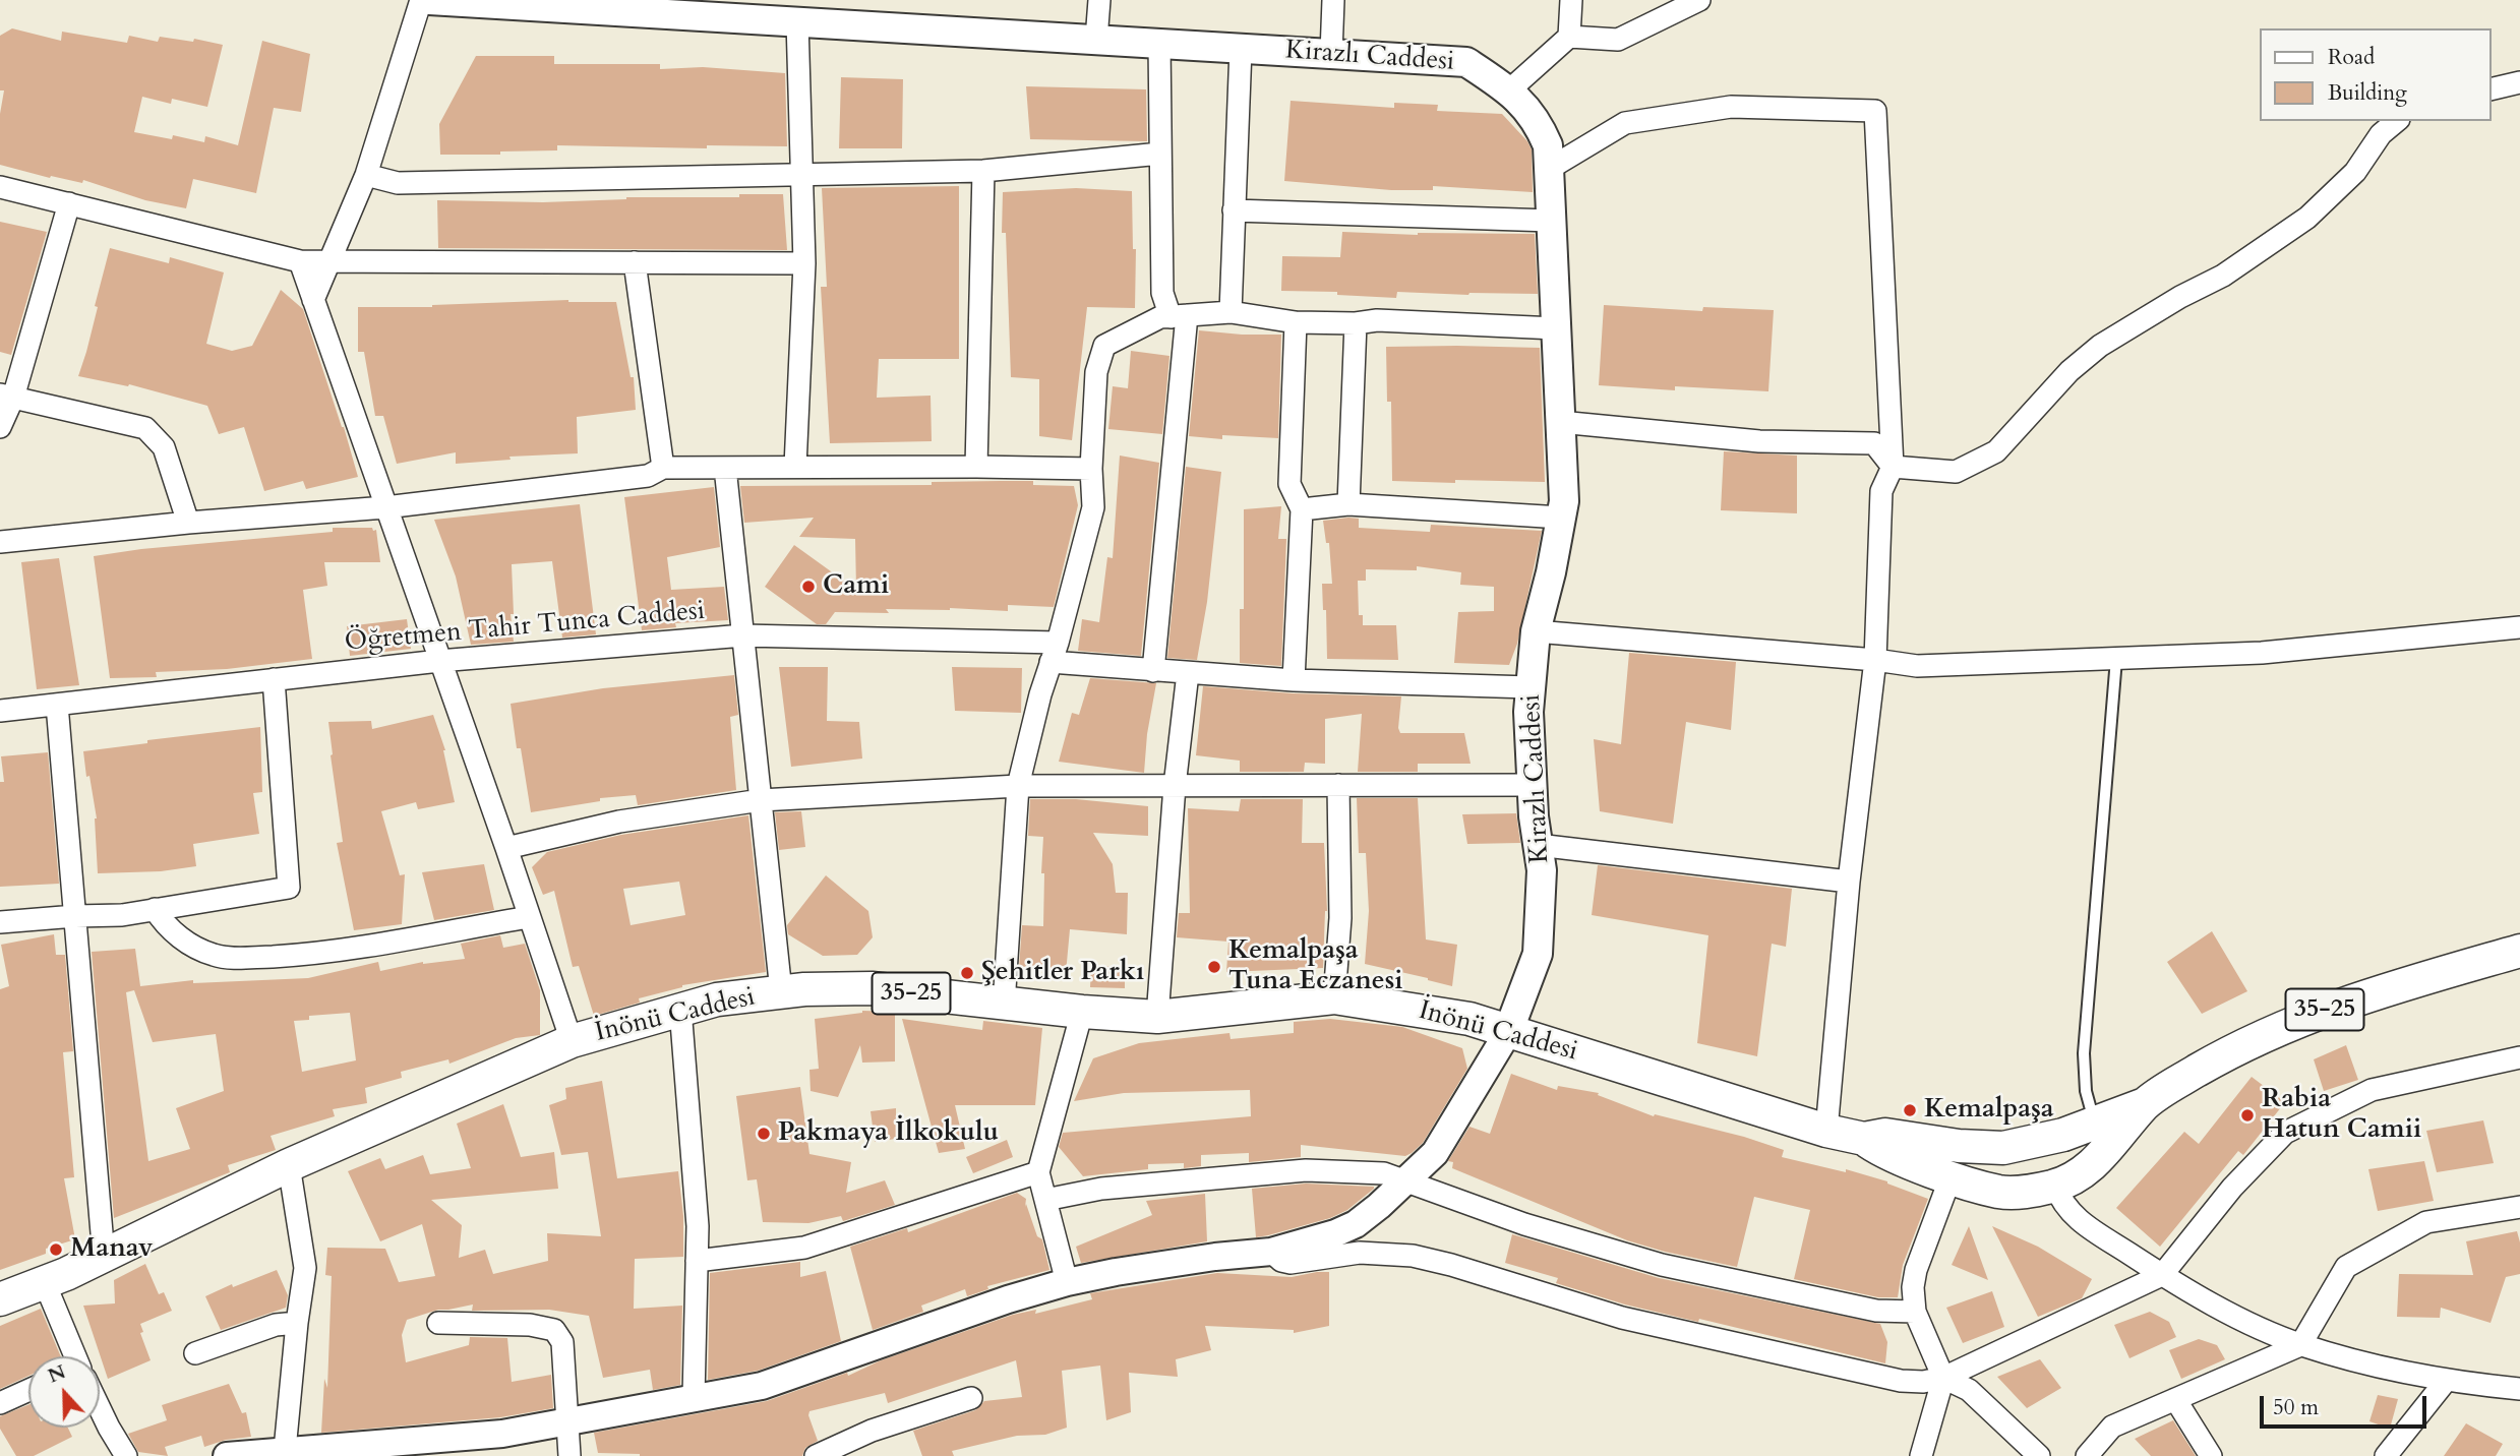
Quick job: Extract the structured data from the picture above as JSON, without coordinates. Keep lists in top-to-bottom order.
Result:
{
  "streets": {
    "main road": ["Kirazlı Caddesi", "35-25", "İnönü Caddesi"],
    "street": ["Öğretmen Tahir Tunca Caddesi"]
  },
  "crossings": [
    ["Kirazlı Caddesi", "Öğretmen Tahir Tunca Caddesi"],
    ["Kirazlı Caddesi", "İnönü Caddesi"],
    ["35-25", "İnönü Caddesi"]
  ],
  "places": [
    "Cami",
    "Kemalpaşa Tuna Eczanesi",
    "Şehitler Parkı",
    "Kemalpaşa",
    "Rabia Hatun Camii",
    "Pakmaya İlkokulu",
    "Manav"
  ],
  "legend": ["Road", "Building"],
  "scale_bar": "50 m",
  "north": "top"
}
